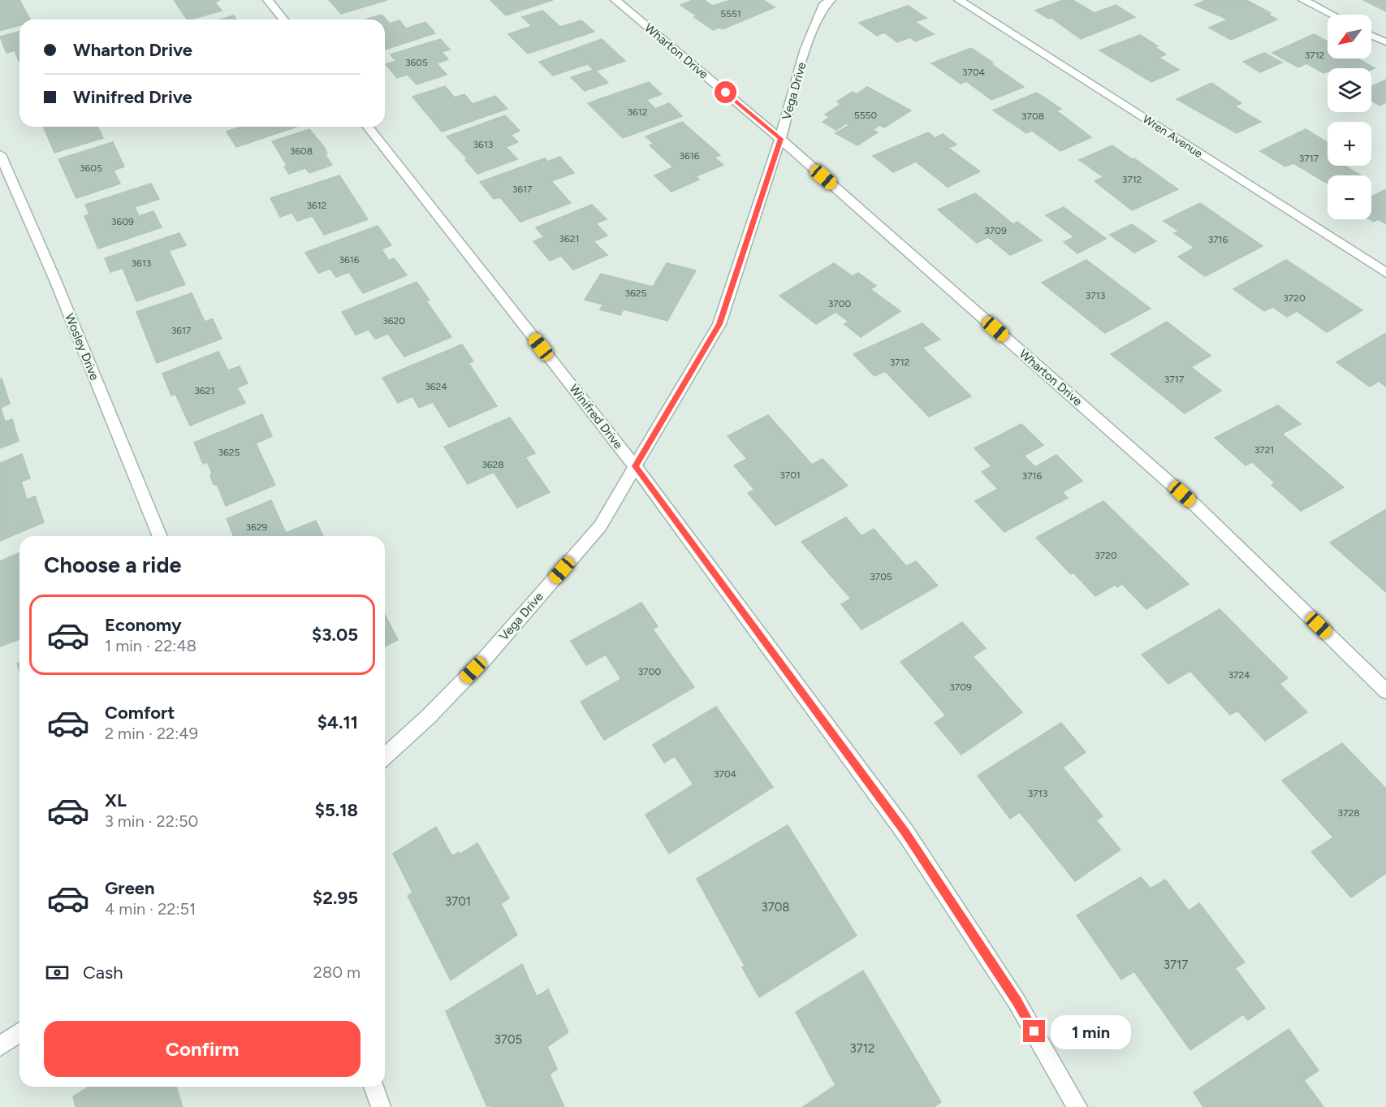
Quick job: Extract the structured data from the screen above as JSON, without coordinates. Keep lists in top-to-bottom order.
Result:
{
  "streets": {
    "street": [
      "Wharton Drive",
      "Vega Drive",
      "Wren Avenue",
      "Wosley Drive",
      "Winifred Drive"
    ]
  },
  "crossings": [
    ["Wharton Drive", "Vega Drive"],
    ["Vega Drive", "Winifred Drive"]
  ],
  "house_numbers": [
    "5551",
    "3712",
    "3605",
    "3704",
    "3612",
    "5550",
    "3708",
    "3613",
    "3608",
    "3616",
    "3717",
    "3605",
    "3712",
    "3617",
    "3612",
    "3609",
    "3709",
    "3621",
    "3716",
    "3616",
    "3613",
    "3625",
    "3713",
    "3720",
    "3700",
    "3620",
    "3617",
    "3712",
    "3717",
    "3624",
    "3621",
    "3721",
    "3625",
    "3628",
    "3701",
    "3716",
    "3629",
    "3720",
    "3705",
    "3700",
    "3724",
    "3709",
    "3704",
    "3713",
    "3728",
    "3701",
    "3708",
    "3717",
    "3705",
    "3712"
  ],
  "north": "bottom left",
  "page": {
    "map_buttons": ["+", "−"],
    "banner": ["Wharton Drive", "Winifred Drive"],
    "heading": "Choose a ride",
    "list": [
      {
        "name": "Economy",
        "note": "1 min · 22:48",
        "value": "$3.05"
      },
      {
        "name": "Comfort",
        "note": "2 min · 22:49",
        "value": "$4.11"
      },
      {
        "name": "XL",
        "note": "3 min · 22:50",
        "value": "$5.18"
      },
      {
        "name": "Green",
        "note": "4 min · 22:51",
        "value": "$2.95"
      }
    ],
    "pay": ["Cash", "280 m"],
    "buttons": "Confirm",
    "bubble": "1 min"
  }
}
